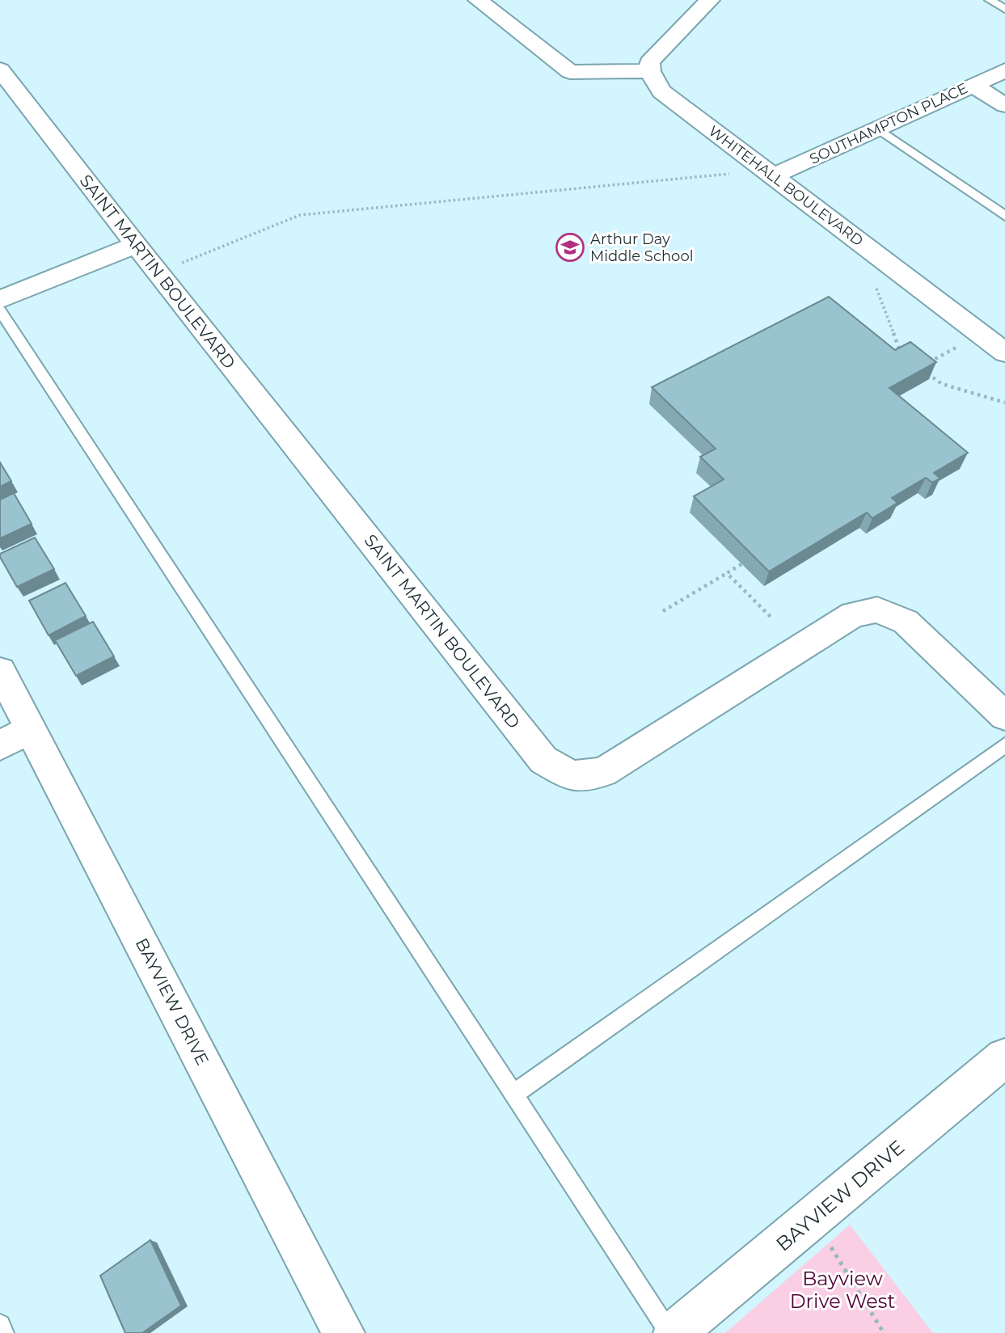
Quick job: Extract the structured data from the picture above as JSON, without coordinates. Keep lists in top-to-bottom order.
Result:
{
  "streets": {
    "street": [
      "SOUTHAMPTON PLACE",
      "WHITEHALL BOULEVARD",
      "SAINT MARTIN BOULEVARD",
      "BAYVIEW DRIVE"
    ]
  },
  "crossings": [
    ["SOUTHAMPTON PLACE", "WHITEHALL BOULEVARD"]
  ],
  "parks": ["Bayview Drive West"],
  "places": {
    "school or university": ["Arthur Day Middle School"]
  }
}
